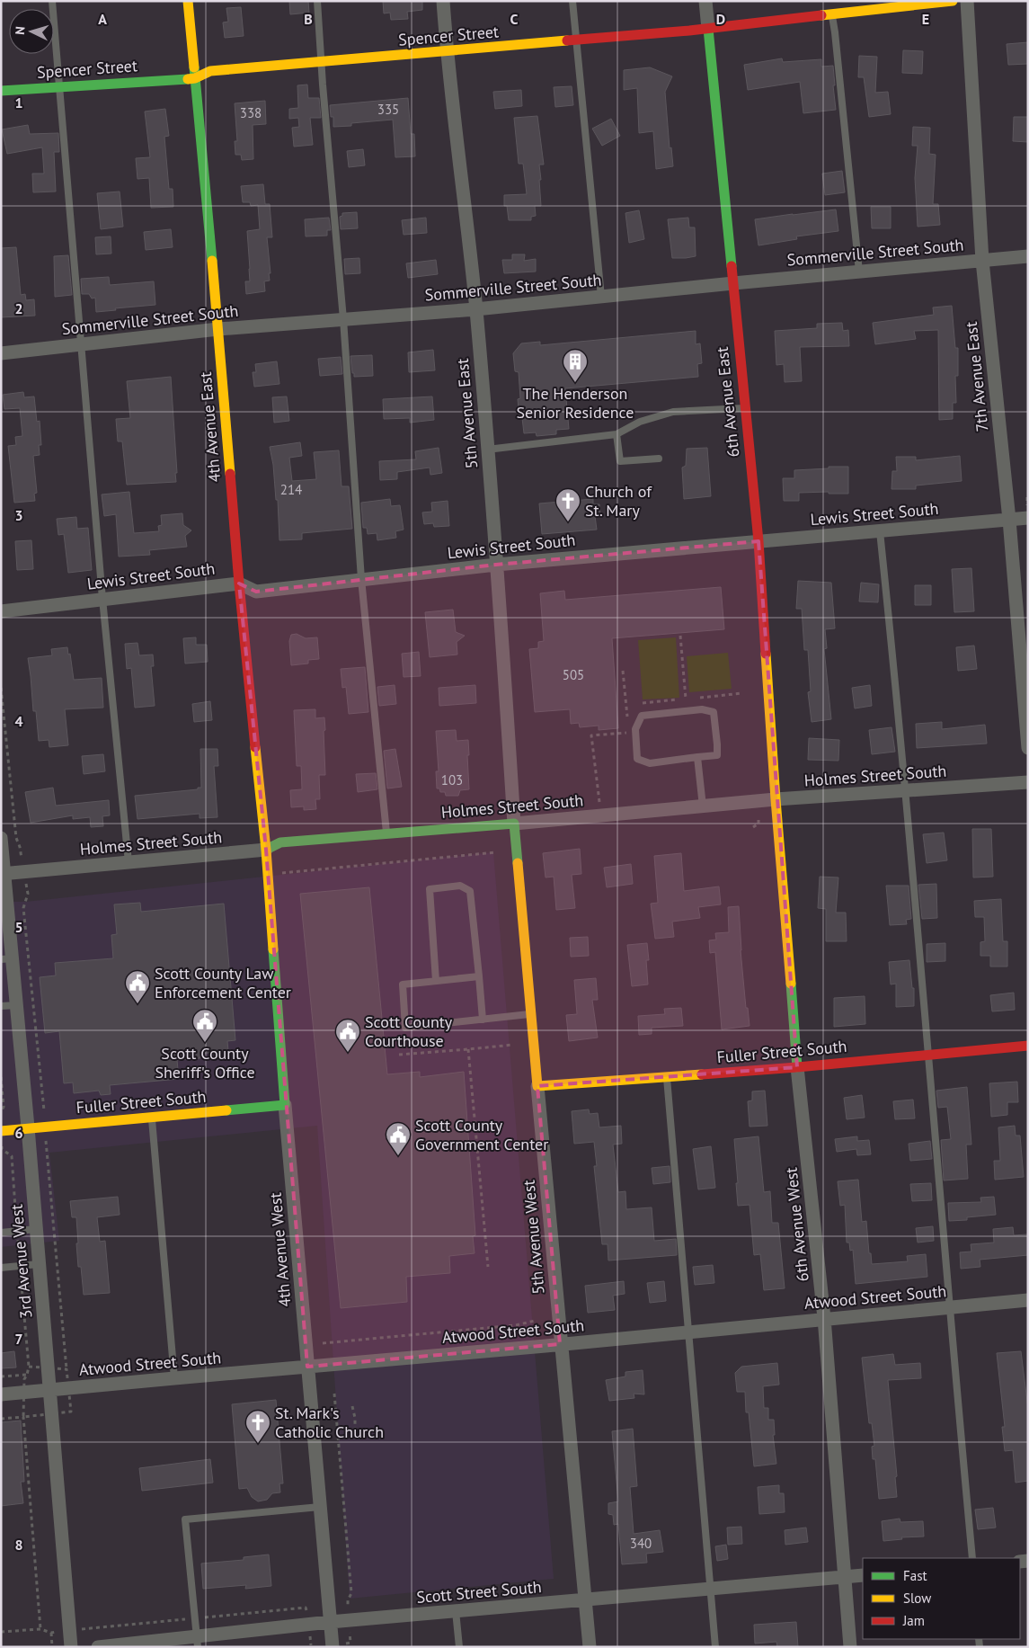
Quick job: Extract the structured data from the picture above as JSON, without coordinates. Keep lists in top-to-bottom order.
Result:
{
  "streets": {
    "street": [
      "Spencer Street",
      "Sommerville Street South",
      "7th Avenue East",
      "6th Avenue East",
      "5th Avenue East",
      "4th Avenue East",
      "Lewis Street South",
      "Holmes Street South",
      "Fuller Street South",
      "6th Avenue West",
      "5th Avenue West",
      "4th Avenue West",
      "3rd Avenue West",
      "Atwood Street South",
      "Scott Street South"
    ]
  },
  "crossings": [
    ["Spencer Street", "6th Avenue East"],
    ["Spencer Street", "5th Avenue East"],
    ["Spencer Street", "4th Avenue East"],
    ["Sommerville Street South", "7th Avenue East"],
    ["Sommerville Street South", "6th Avenue East"],
    ["Sommerville Street South", "5th Avenue East"],
    ["Sommerville Street South", "4th Avenue East"],
    ["7th Avenue East", "Lewis Street South"],
    ["6th Avenue East", "Lewis Street South"],
    ["6th Avenue East", "Holmes Street South"],
    ["6th Avenue East", "6th Avenue West"],
    ["5th Avenue East", "Lewis Street South"],
    ["5th Avenue East", "Holmes Street South"],
    ["5th Avenue East", "5th Avenue West"],
    ["4th Avenue East", "Lewis Street South"],
    ["4th Avenue East", "Holmes Street South"],
    ["4th Avenue East", "4th Avenue West"],
    ["Holmes Street South", "6th Avenue West"],
    ["Holmes Street South", "5th Avenue West"],
    ["Holmes Street South", "4th Avenue West"],
    ["Holmes Street South", "3rd Avenue West"],
    ["Fuller Street South", "6th Avenue West"],
    ["Fuller Street South", "5th Avenue West"],
    ["Fuller Street South", "4th Avenue West"],
    ["Fuller Street South", "3rd Avenue West"],
    ["6th Avenue West", "Atwood Street South"],
    ["6th Avenue West", "Scott Street South"],
    ["5th Avenue West", "Atwood Street South"],
    ["5th Avenue West", "Scott Street South"],
    ["4th Avenue West", "Atwood Street South"],
    ["4th Avenue West", "Scott Street South"],
    ["3rd Avenue West", "Atwood Street South"]
  ],
  "places": {
    "building": ["The Henderson Senior Residence"],
    "church": ["Church of St. Mary", "St. Mark's Catholic Church"],
    "public building": [
      "Scott County Law Enforcement Center",
      "Scott County Sheriff's Office",
      "Scott County Courthouse",
      "Scott County Government Center"
    ]
  },
  "house_numbers": [
    "335",
    "338",
    "214",
    "505",
    "103",
    "340"
  ],
  "legend": ["Fast", "Slow", "Jam"],
  "north": "left",
  "grid": {
    "columns": [
      "A",
      "B",
      "C",
      "D",
      "E"
    ],
    "rows": [
      "1",
      "2",
      "3",
      "4",
      "5",
      "6",
      "7",
      "8"
    ]
  }
}
